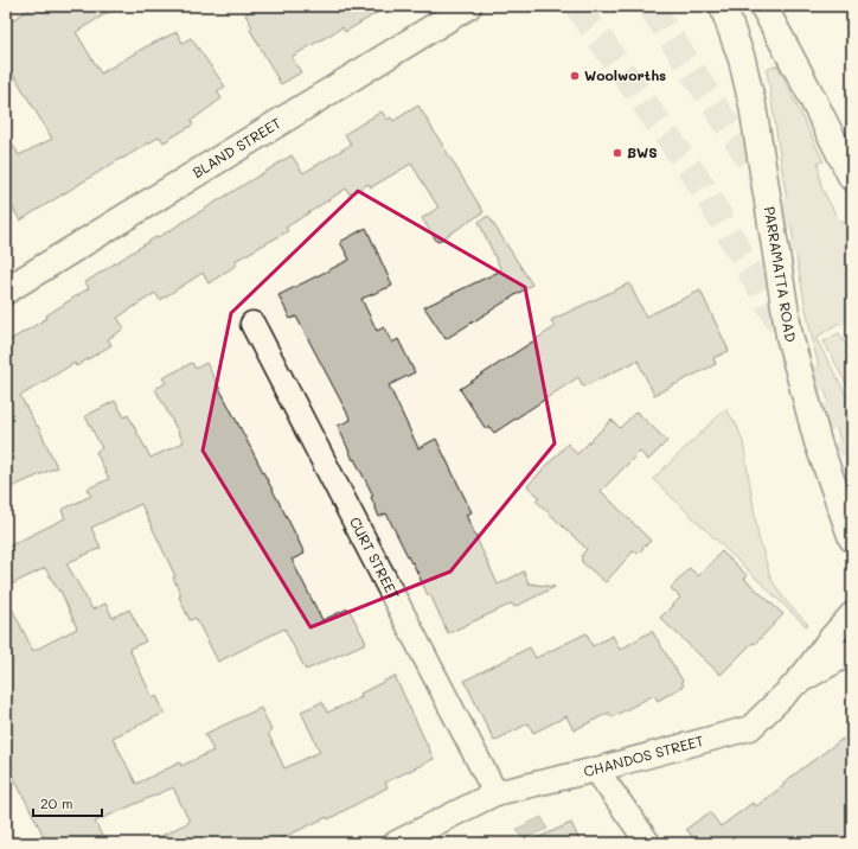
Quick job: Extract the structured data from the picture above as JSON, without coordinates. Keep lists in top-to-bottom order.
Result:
{
  "streets": {
    "main road": ["BLAND STREET", "PARRAMATTA ROAD"],
    "street": ["CURT STREET", "CHANDOS STREET"]
  },
  "crossings": [
    ["CURT STREET", "CHANDOS STREET"]
  ],
  "places": ["Woolworths", "BWS"],
  "scale_bar": "20 m"
}
